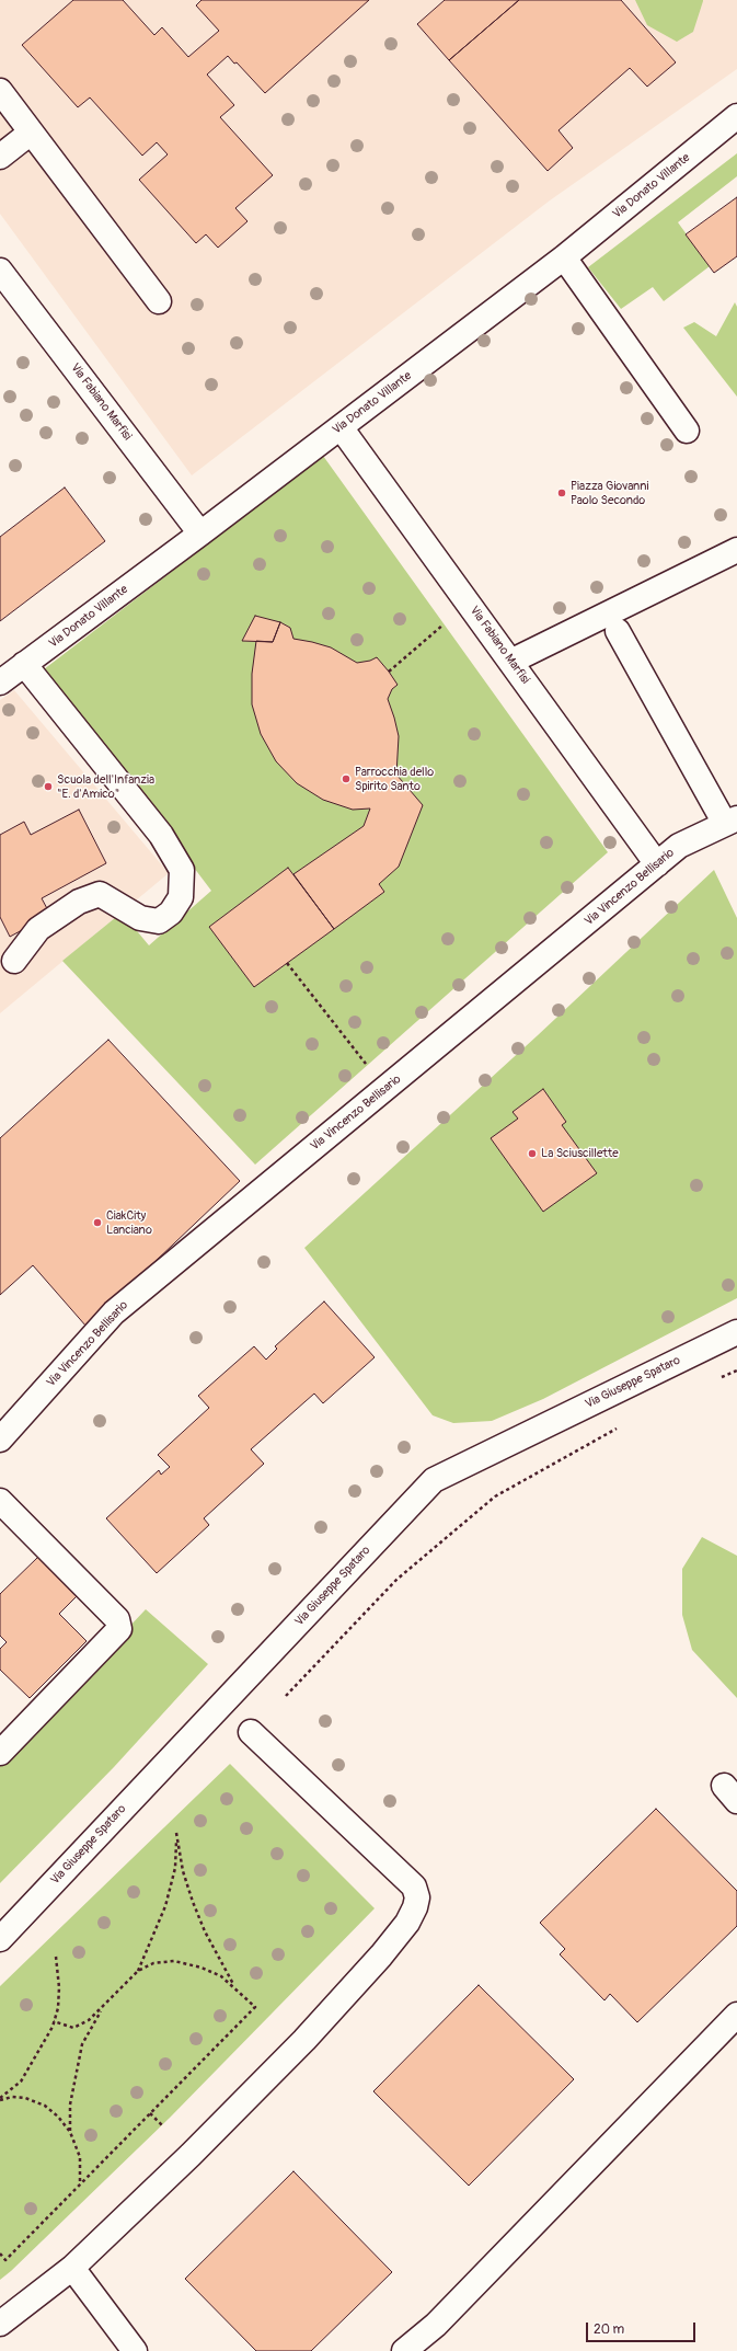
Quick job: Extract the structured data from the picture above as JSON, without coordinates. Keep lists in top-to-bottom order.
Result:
{
  "streets": {
    "street": [
      "Via Donato Villante",
      "Via Fabiano Marfisi",
      "Via Vincenzo Bellisario",
      "Via Giuseppe Spataro"
    ]
  },
  "crossings": [
    ["Via Donato Villante", "Via Fabiano Marfisi"],
    ["Via Fabiano Marfisi", "Via Vincenzo Bellisario"]
  ],
  "places": [
    "Piazza Giovanni Paolo Secondo",
    "Parrocchia dello Spirito Santo",
    "Scuola dell'Infanzia \"E. d'Amico\"",
    "La Sciuscillette",
    "CiakCity Lanciano"
  ],
  "scale_bar": "20 m"
}
